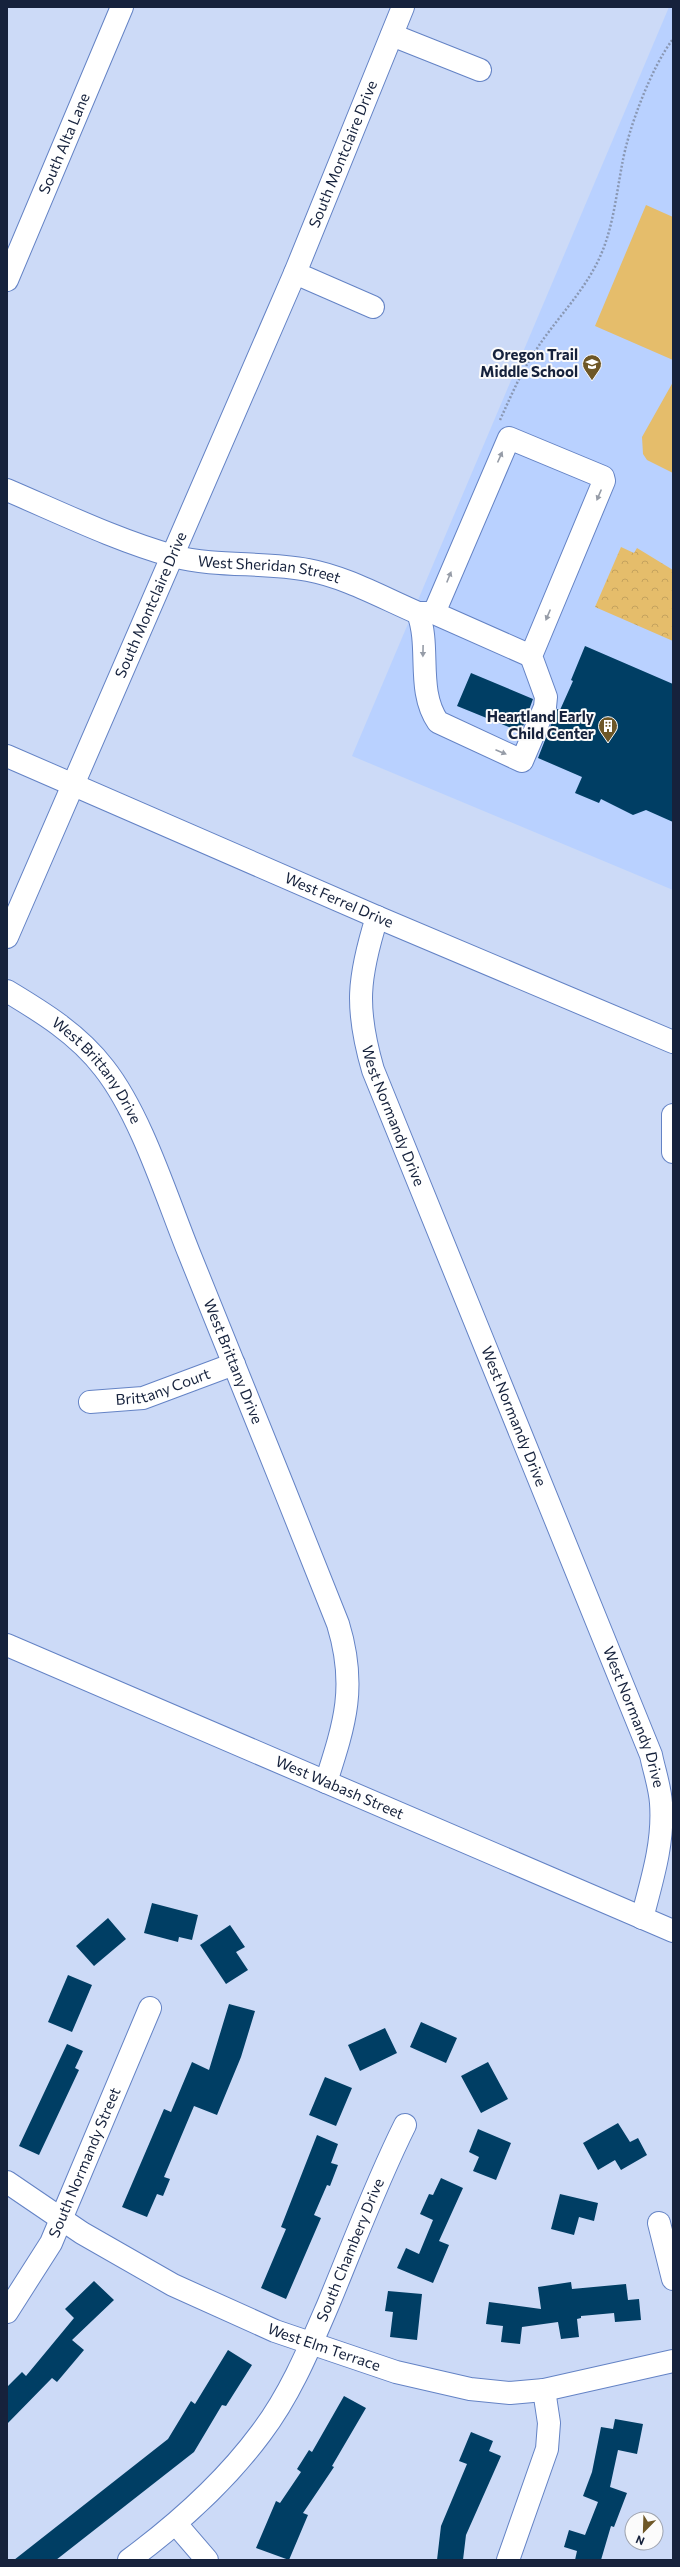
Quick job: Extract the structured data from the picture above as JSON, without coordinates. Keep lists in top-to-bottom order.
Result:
{
  "streets": {
    "street": [
      "South Alta Lane",
      "South Montclaire Drive",
      "West Sheridan Street",
      "West Ferrel Drive",
      "West Brittany Drive",
      "West Normandy Drive",
      "Brittany Court",
      "West Wabash Street",
      "South Normandy Street",
      "South Chambery Drive",
      "West Elm Terrace"
    ]
  },
  "crossings": [
    ["South Montclaire Drive", "West Sheridan Street"],
    ["South Montclaire Drive", "West Ferrel Drive"],
    ["West Ferrel Drive", "West Normandy Drive"],
    ["West Brittany Drive", "Brittany Court"],
    ["West Brittany Drive", "West Wabash Street"],
    ["West Normandy Drive", "West Wabash Street"],
    ["South Normandy Street", "West Elm Terrace"],
    ["South Chambery Drive", "West Elm Terrace"]
  ],
  "places": {
    "school or university": ["Oregon Trail Middle School"],
    "building": ["Heartland Early Child Center"]
  },
  "north": "bottom left"
}
